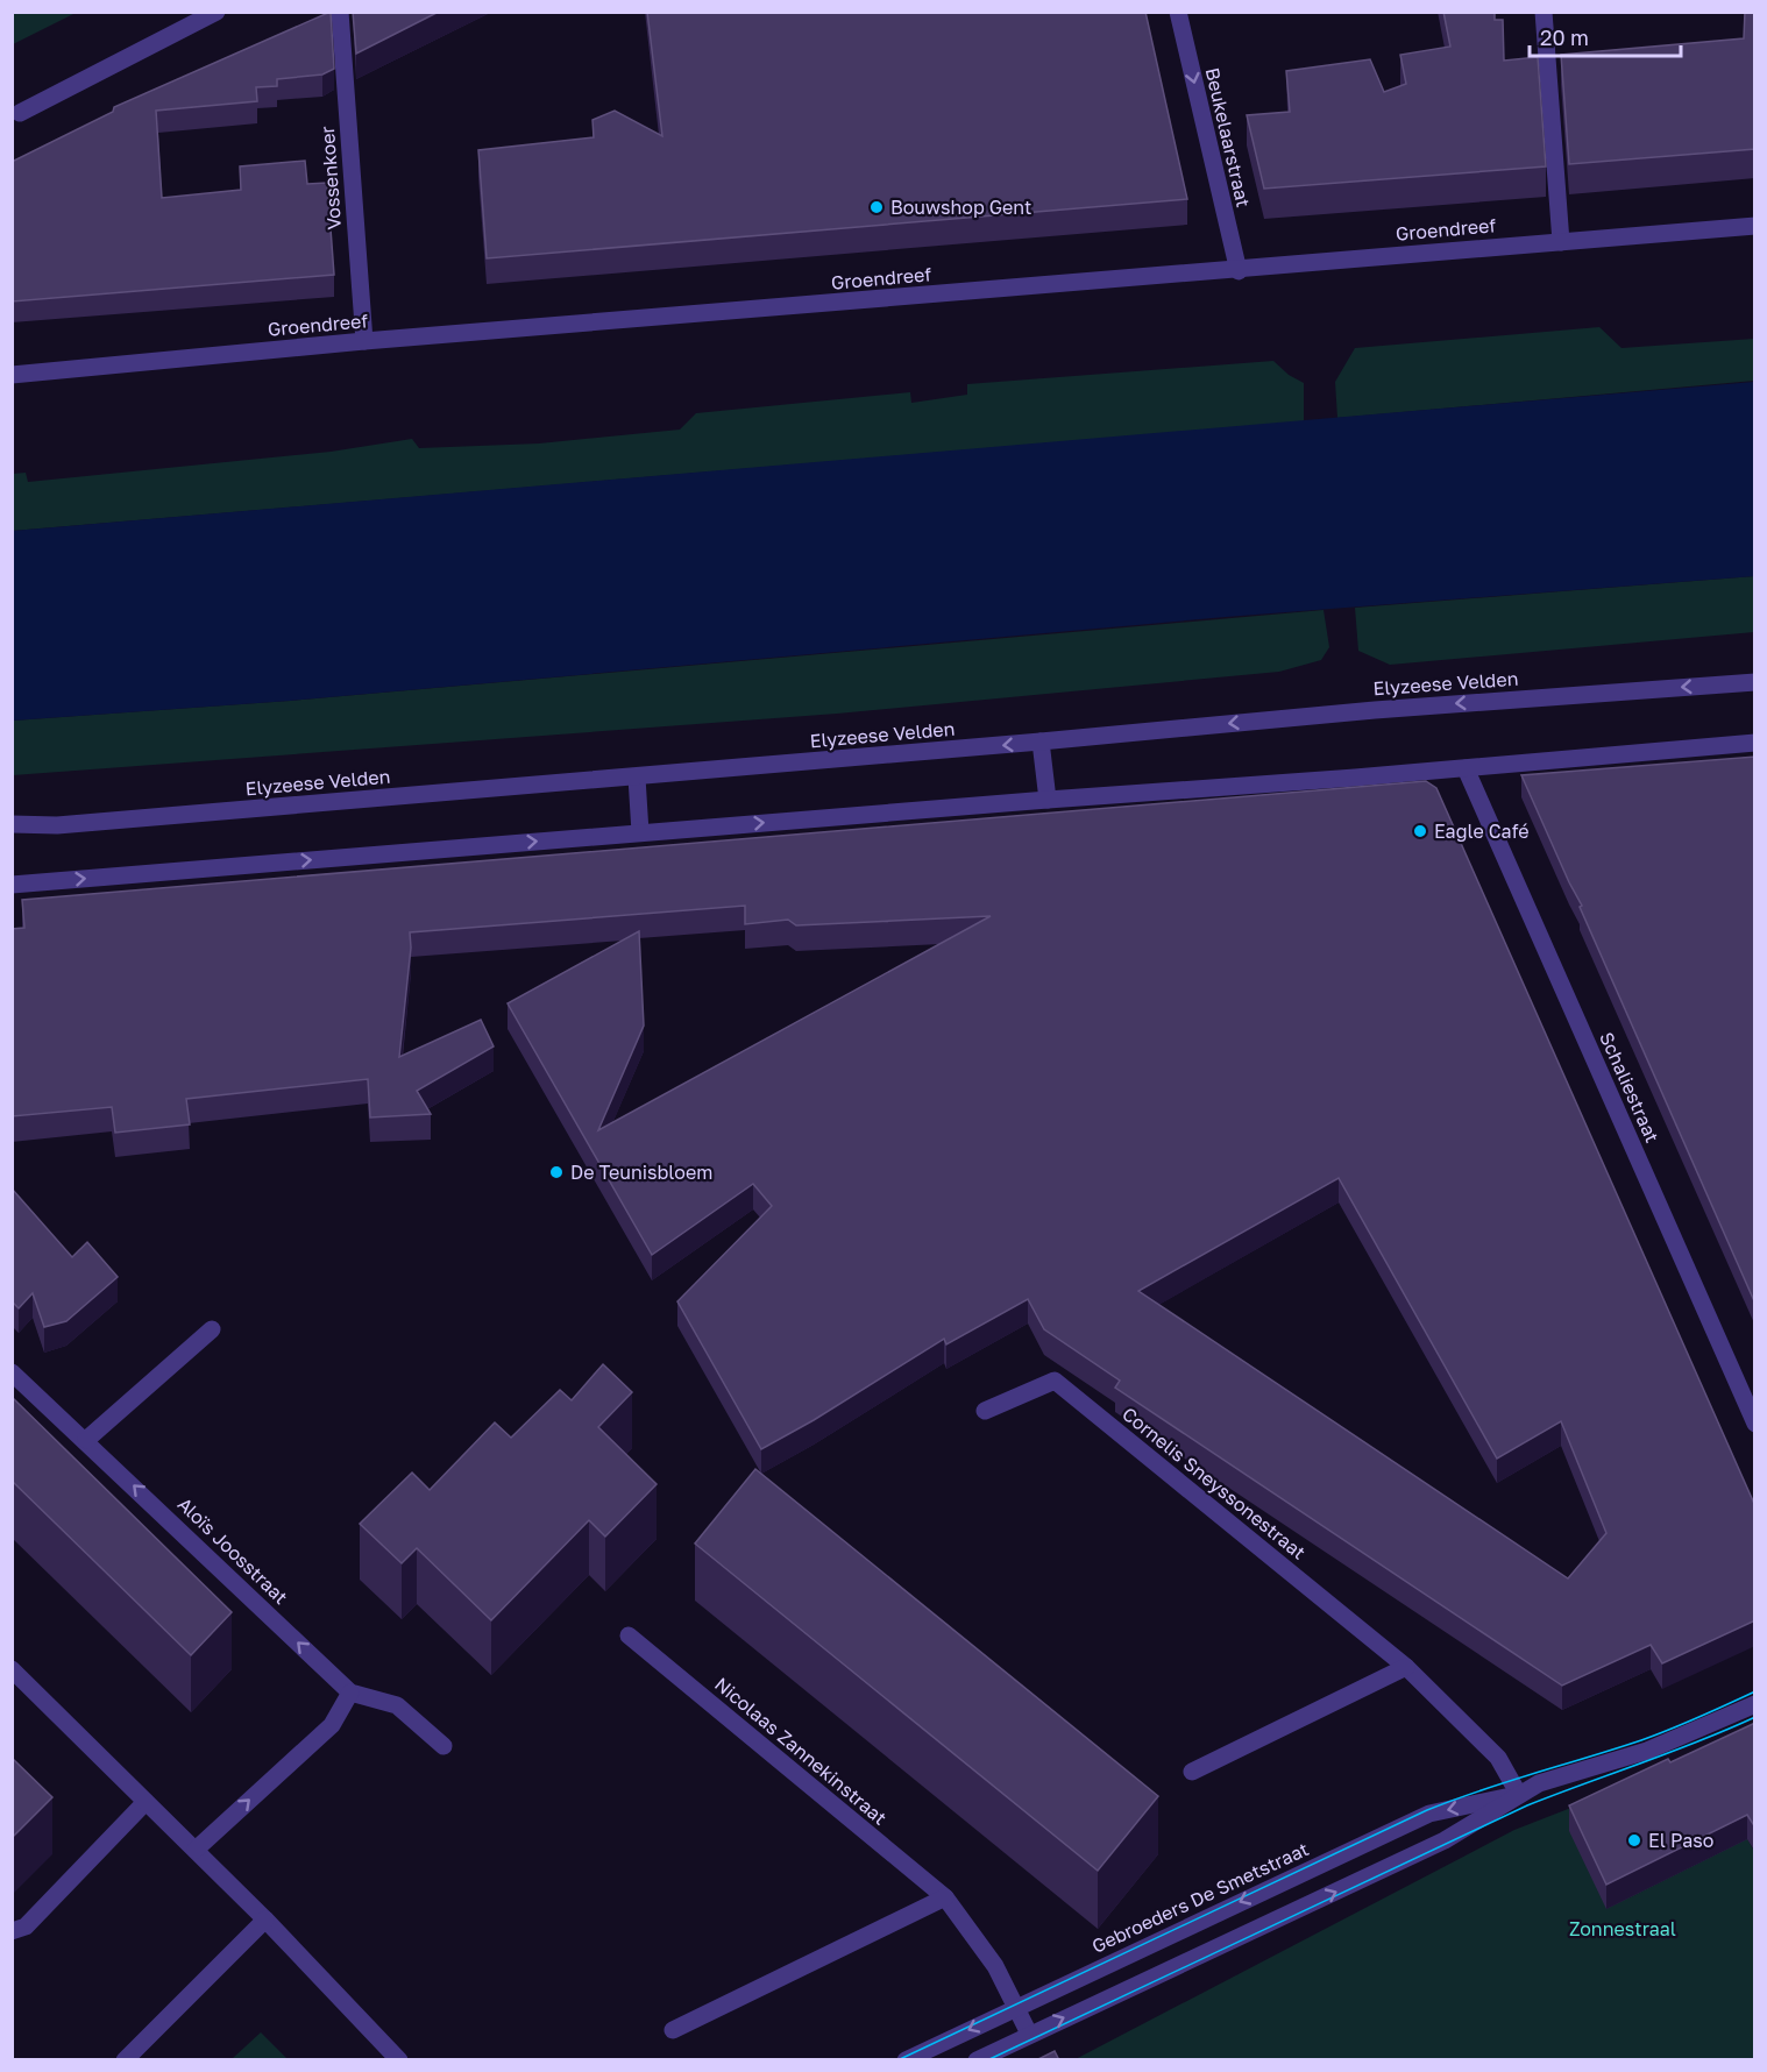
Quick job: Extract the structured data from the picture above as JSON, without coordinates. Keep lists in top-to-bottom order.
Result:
{
  "streets": {
    "street": [
      "Beukelaarstraat",
      "Vossenkoer",
      "Groendreef",
      "Elyzeese Velden",
      "Schaliestraat",
      "Cornelis Sneyssonestraat",
      "Aloïs Joosstraat",
      "Nicolaas Zannekinstraat",
      "Gebroeders De Smetstraat"
    ]
  },
  "crossings": [
    ["Beukelaarstraat", "Groendreef"],
    ["Vossenkoer", "Groendreef"],
    ["Cornelis Sneyssonestraat", "Gebroeders De Smetstraat"],
    ["Nicolaas Zannekinstraat", "Gebroeders De Smetstraat"]
  ],
  "one_way": ["Beukelaarstraat", "Aloïs Joosstraat"],
  "parks": ["Zonnestraal"],
  "places": [
    "Bouwshop Gent",
    "Eagle Café",
    "De Teunisbloem",
    "El Paso"
  ],
  "scale_bar": "20 m"
}
